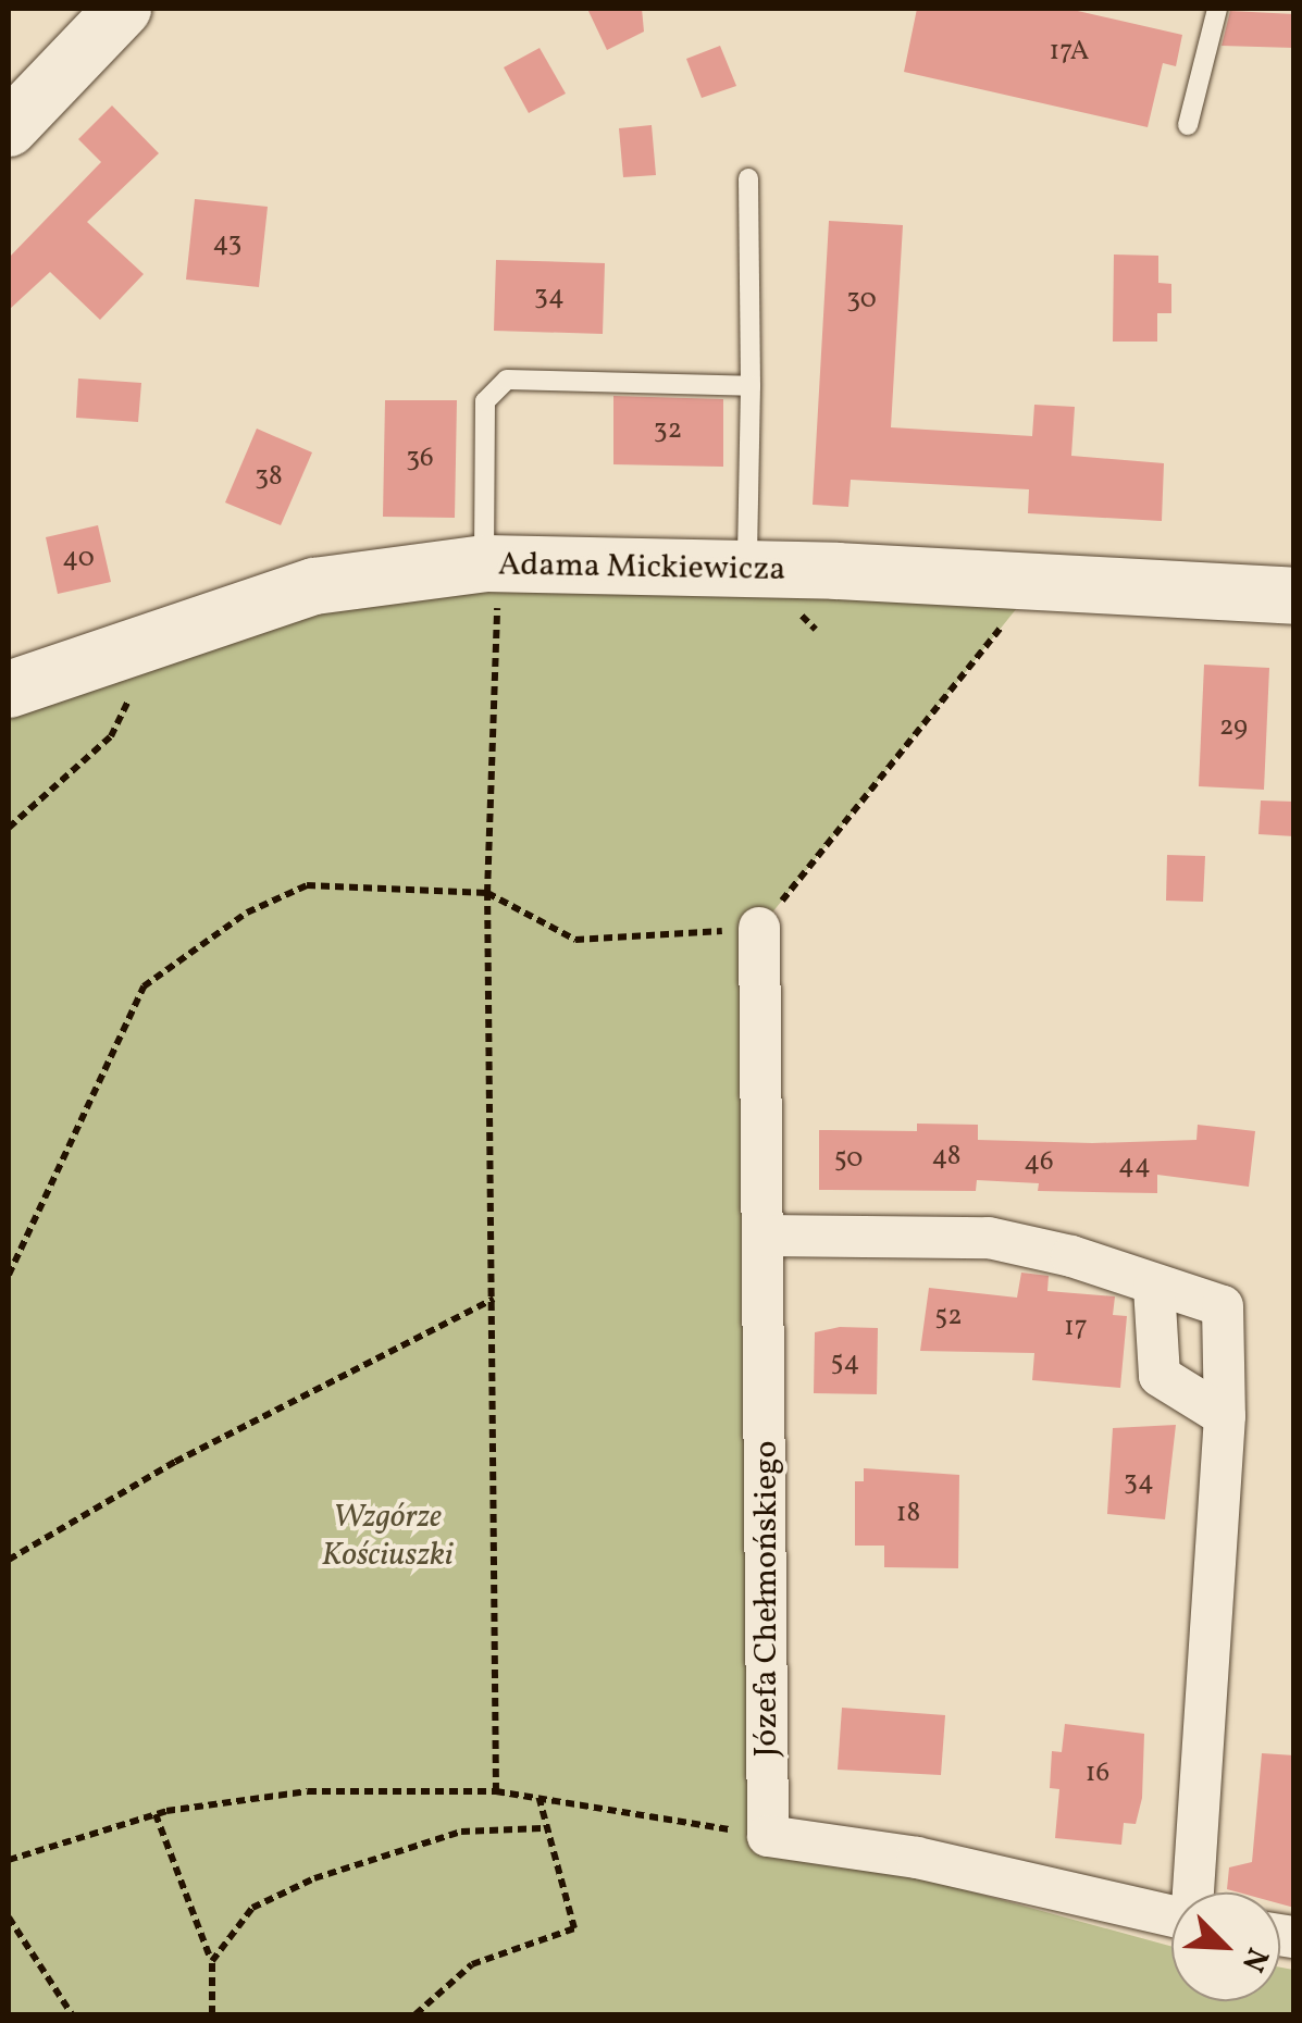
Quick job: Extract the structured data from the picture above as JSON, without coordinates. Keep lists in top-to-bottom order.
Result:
{
  "streets": {
    "street": ["Adama Mickiewicza", "Józefa Chełmońskiego"]
  },
  "parks": ["Wzgórze Kościuszki"],
  "house_numbers": [
    "17A",
    "43",
    "34",
    "30",
    "32",
    "36",
    "38",
    "40",
    "29",
    "48",
    "50",
    "46",
    "44",
    "52",
    "17",
    "54",
    "34",
    "18",
    "16"
  ],
  "north": "bottom right"
}
